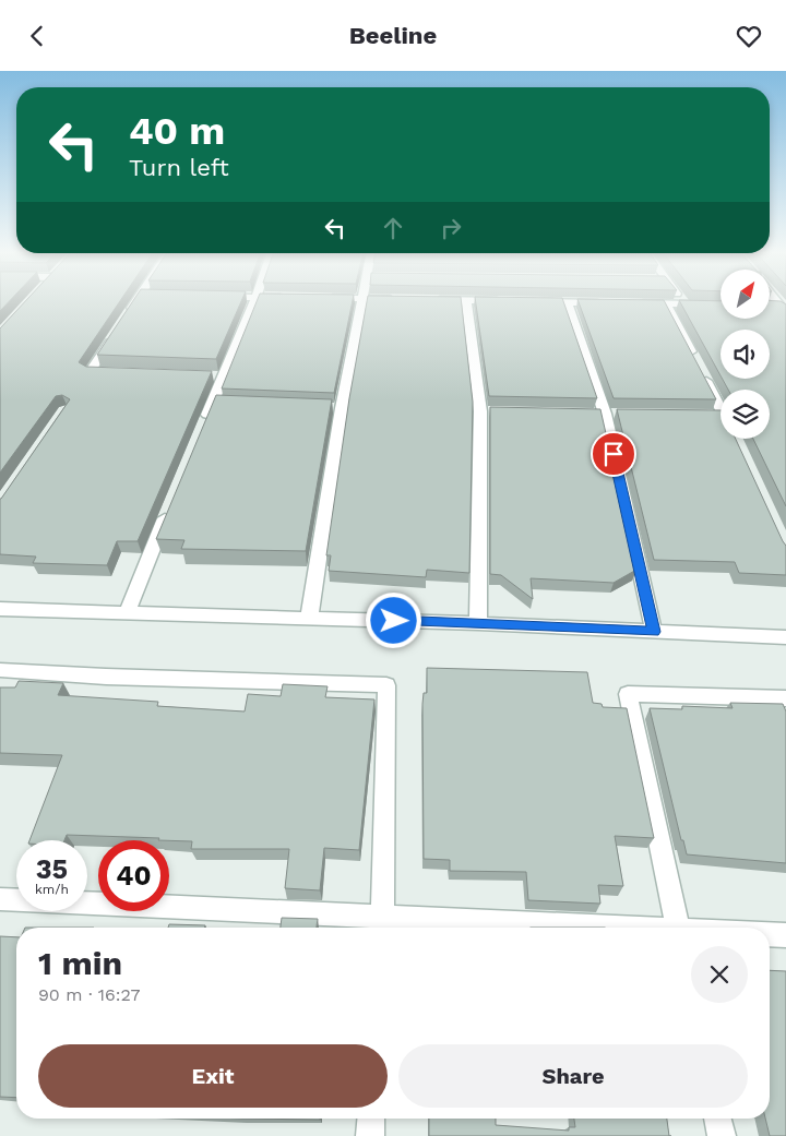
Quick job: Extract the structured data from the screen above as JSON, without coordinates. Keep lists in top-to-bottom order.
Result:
{
  "north": "top right",
  "page": {
    "header": "Beeline",
    "turn": ["40 m", "Turn left"],
    "speed": "35 km/h",
    "limit": "40",
    "heading": ["1 min", "90 m · 16:27"],
    "buttons": ["Exit", "Share"]
  }
}
